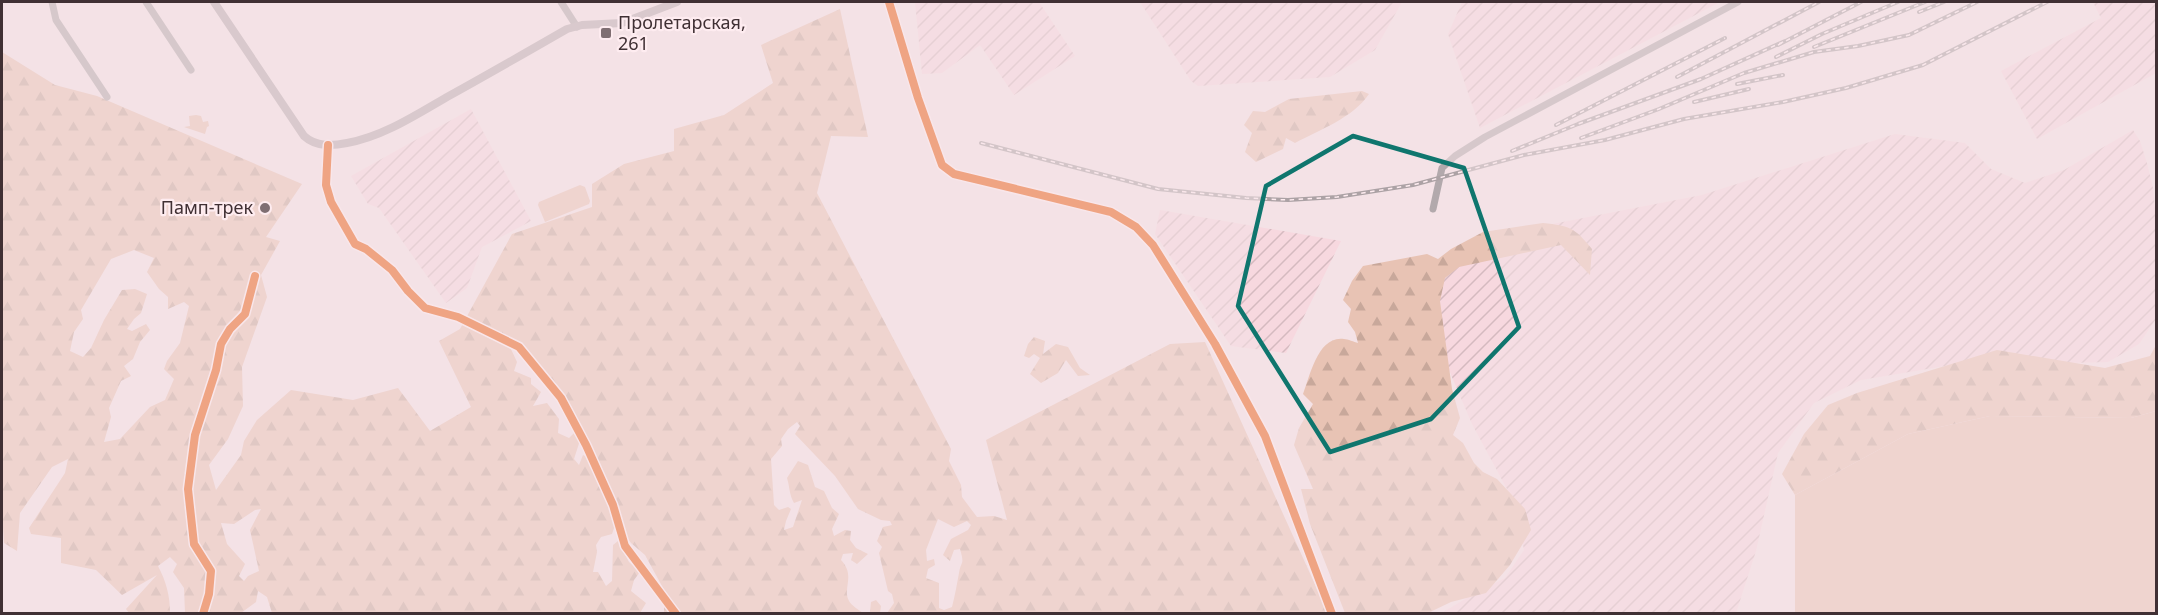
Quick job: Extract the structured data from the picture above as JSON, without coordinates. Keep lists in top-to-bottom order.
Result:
{
  "places": {
    "transit": ["Пролетарская, 261"],
    "other": ["Памп-трек"]
  }
}
